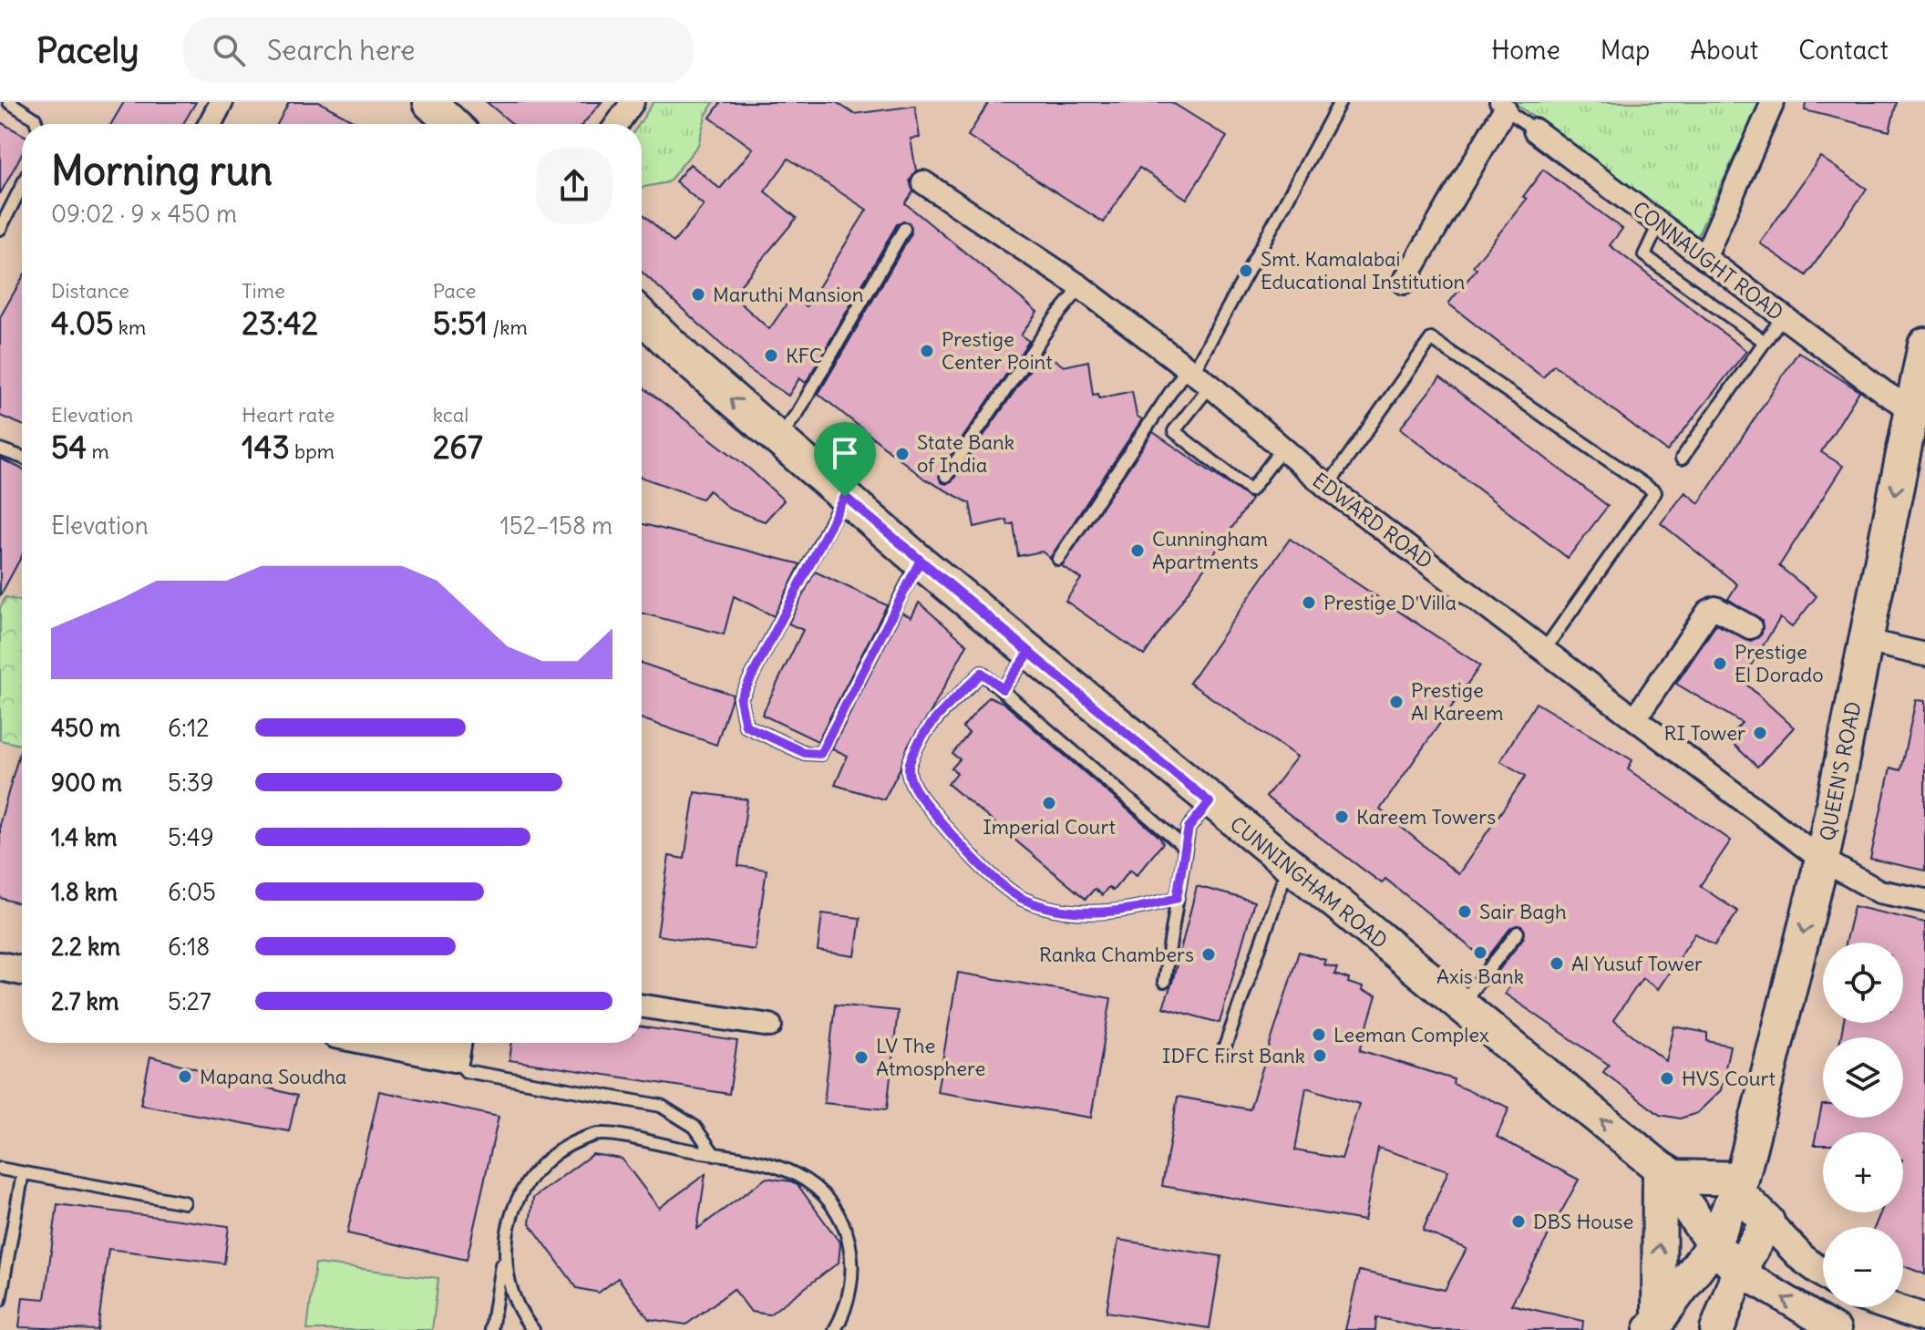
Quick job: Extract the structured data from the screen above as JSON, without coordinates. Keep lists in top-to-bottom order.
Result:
{
  "streets": {
    "main road": ["QUEEN'S ROAD", "CUNNINGHAM ROAD"],
    "street": ["CONNAUGHT ROAD", "EDWARD ROAD"]
  },
  "crossings": [
    ["CONNAUGHT ROAD", "QUEEN'S ROAD"],
    ["EDWARD ROAD", "QUEEN'S ROAD"],
    ["QUEEN'S ROAD", "CUNNINGHAM ROAD"]
  ],
  "one_way": ["QUEEN'S ROAD"],
  "places": [
    "Smt. Kamalabai Educational Institution",
    "Maruthi Mansion",
    "Prestige Center Point",
    "KFC",
    "State Bank of India",
    "Cunningham Apartments",
    "Prestige D'Villa",
    "Prestige El Dorado",
    "Prestige Al Kareem",
    "RI Tower",
    "Imperial Court",
    "Kareem Towers",
    "Sair Bagh",
    "Axis Bank",
    "Ranka Chambers",
    "Al Yusuf Tower",
    "Leeman Complex",
    "IDFC First Bank",
    "LV The Atmosphere",
    "Mapana Soudha",
    "HVS Court",
    "DBS House"
  ],
  "page": {
    "header": "Pacely",
    "search": "Search here",
    "nav": [
      "Home",
      "Map",
      "About",
      "Contact"
    ],
    "heading": ["Morning run", "09:02 · 9 × 450 m"],
    "stats": [
      ["Distance", "4.05 km"],
      ["Time", "23:42"],
      ["Pace", "5:51 /km"],
      ["Elevation", "54 m"],
      ["Heart rate", "143 bpm"],
      ["kcal", "267"]
    ],
    "chart": ["Elevation", "152–158 m"],
    "list": [
      {
        "name": "450 m",
        "note": "6:12"
      },
      {
        "name": "900 m",
        "note": "5:39"
      },
      {
        "name": "1.4 km",
        "note": "5:49"
      },
      {
        "name": "1.8 km",
        "note": "6:05"
      },
      {
        "name": "2.2 km",
        "note": "6:18"
      },
      {
        "name": "2.7 km",
        "note": "5:27"
      }
    ],
    "map_buttons": ["+", "−"]
  }
}
